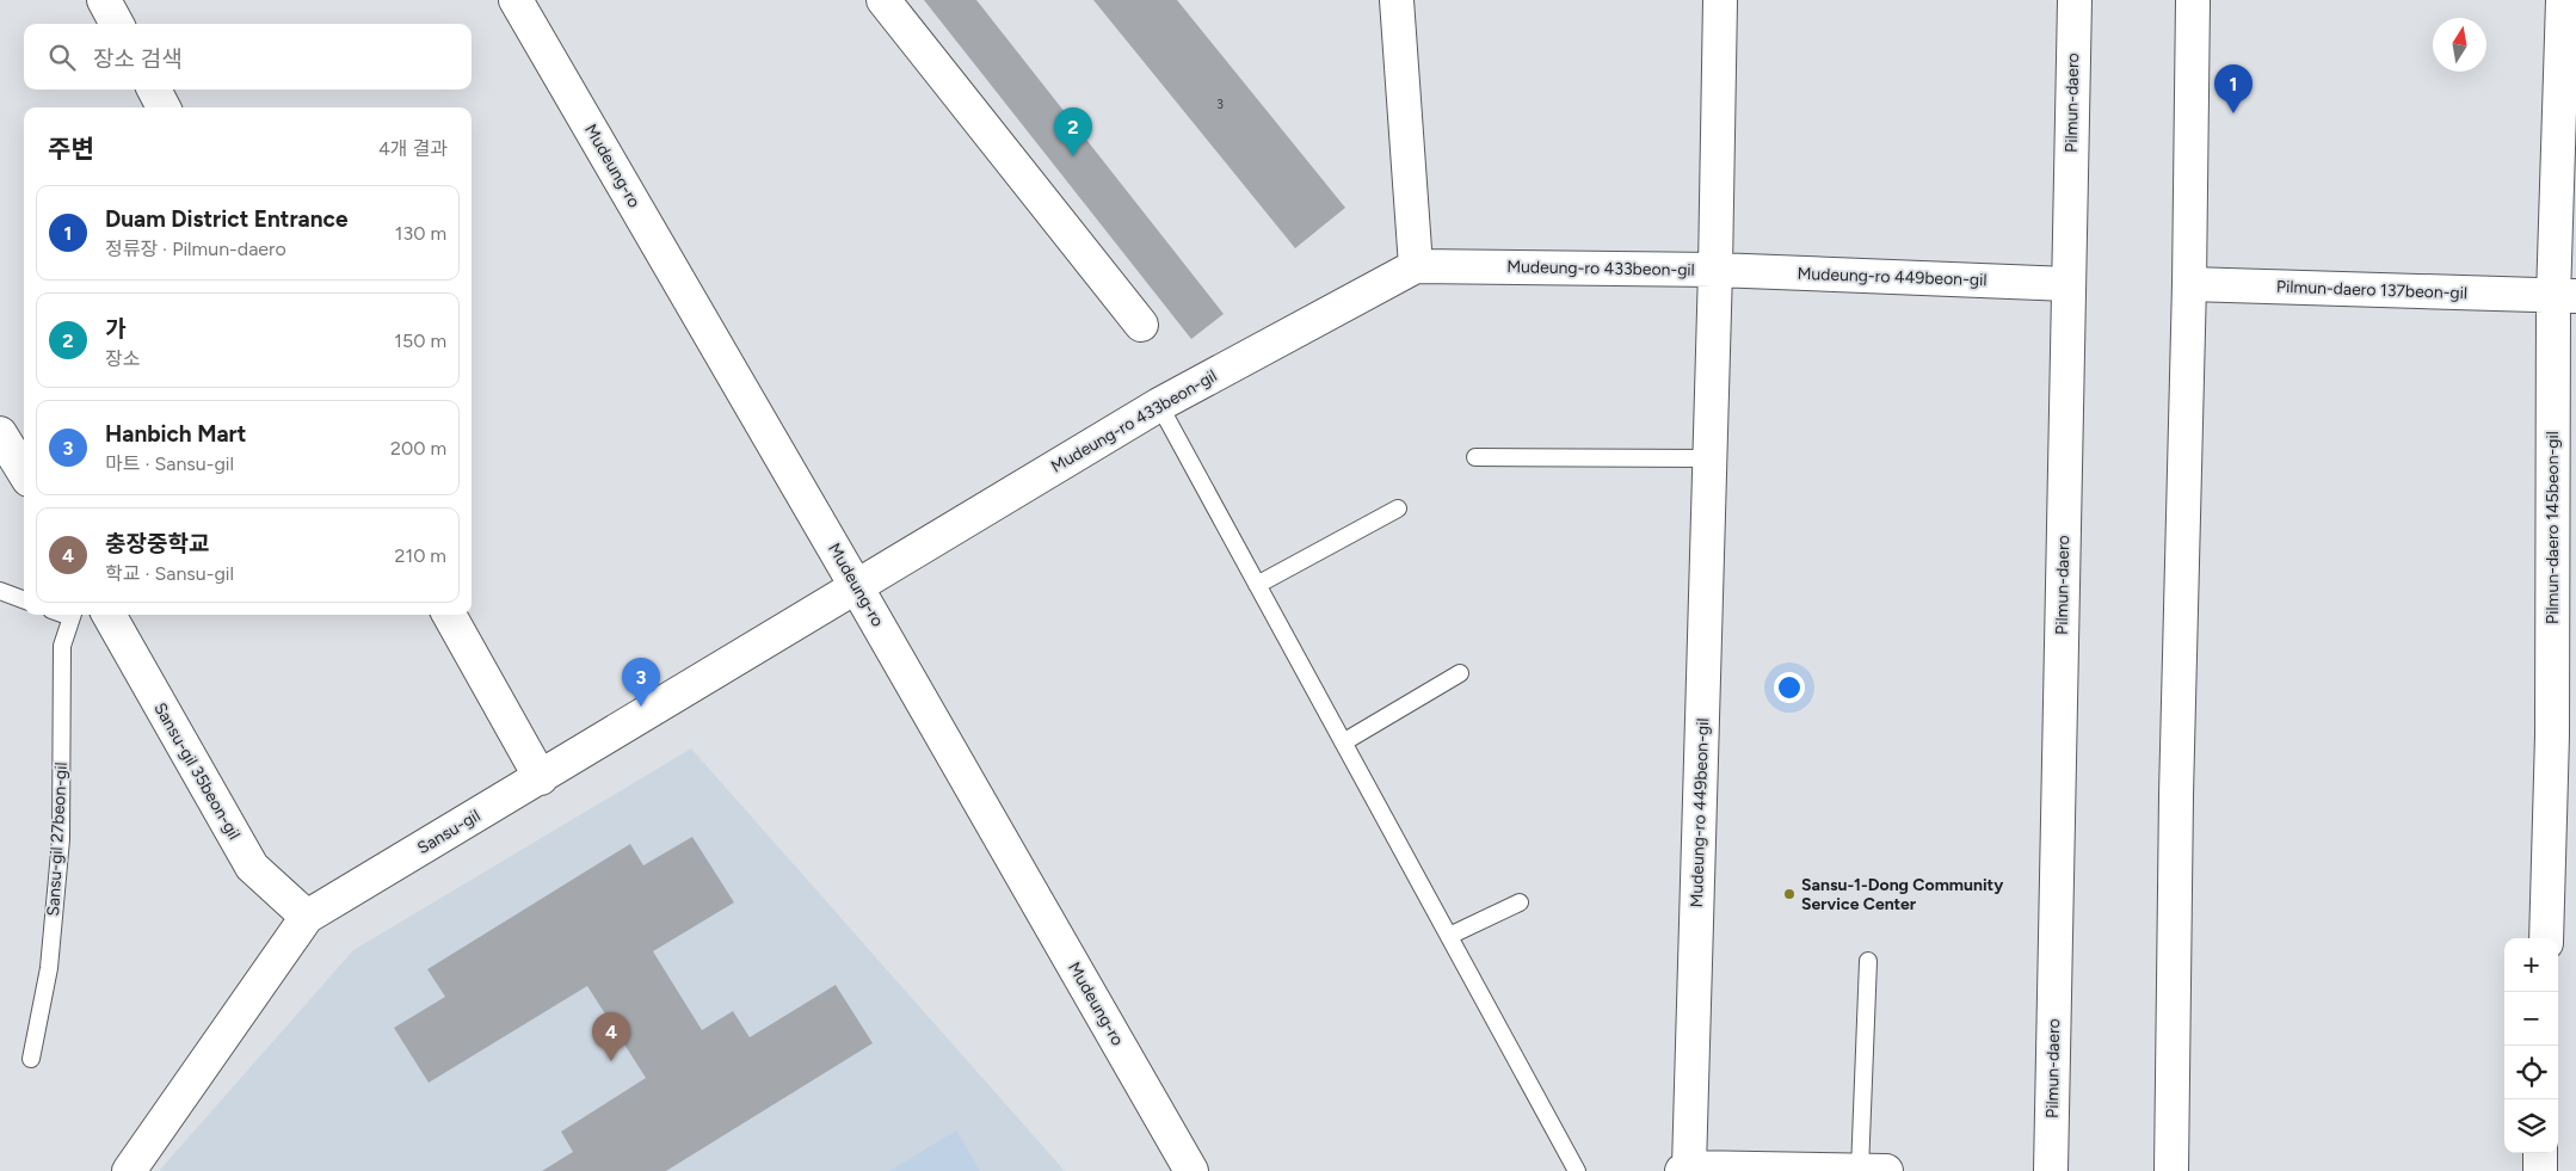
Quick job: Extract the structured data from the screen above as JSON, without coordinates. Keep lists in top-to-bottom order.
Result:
{
  "streets": {
    "street": [
      "Pilmun-daero",
      "Mudeung-ro",
      "Mudeung-ro 433beon-gil",
      "Mudeung-ro 449beon-gil",
      "Pilmun-daero 137beon-gil",
      "Pilmun-daero 145beon-gil",
      "Sansu-gil 35beon-gil",
      "Sansu-gil"
    ],
    "lane": ["Sansu-gil 27beon-gil"]
  },
  "crossings": [
    ["Pilmun-daero", "Mudeung-ro 449beon-gil"],
    ["Mudeung-ro", "Mudeung-ro 433beon-gil"],
    ["Mudeung-ro", "Sansu-gil"],
    ["Mudeung-ro 433beon-gil", "Mudeung-ro 449beon-gil"],
    ["Mudeung-ro 433beon-gil", "Sansu-gil"],
    ["Pilmun-daero 137beon-gil", "Pilmun-daero 145beon-gil"],
    ["Sansu-gil 35beon-gil", "Sansu-gil"]
  ],
  "places": ["Sansu-1-Dong Community Service Center"],
  "house_numbers": ["3"],
  "north": "top",
  "page": {
    "search": "장소 검색",
    "pins": [
      "1",
      "2",
      "3",
      "4"
    ],
    "heading": ["주변", "4개 결과"],
    "list": [
      {
        "mark": "1",
        "name": "Duam District Entrance",
        "note": "정류장 · Pilmun-daero",
        "value": "130 m"
      },
      {
        "mark": "2",
        "name": "가",
        "note": "장소",
        "value": "150 m"
      },
      {
        "mark": "3",
        "name": "Hanbich Mart",
        "note": "마트 · Sansu-gil",
        "value": "200 m"
      },
      {
        "mark": "4",
        "name": "충장중학교",
        "note": "학교 · Sansu-gil",
        "value": "210 m"
      }
    ],
    "map_buttons": ["+", "−"]
  }
}
